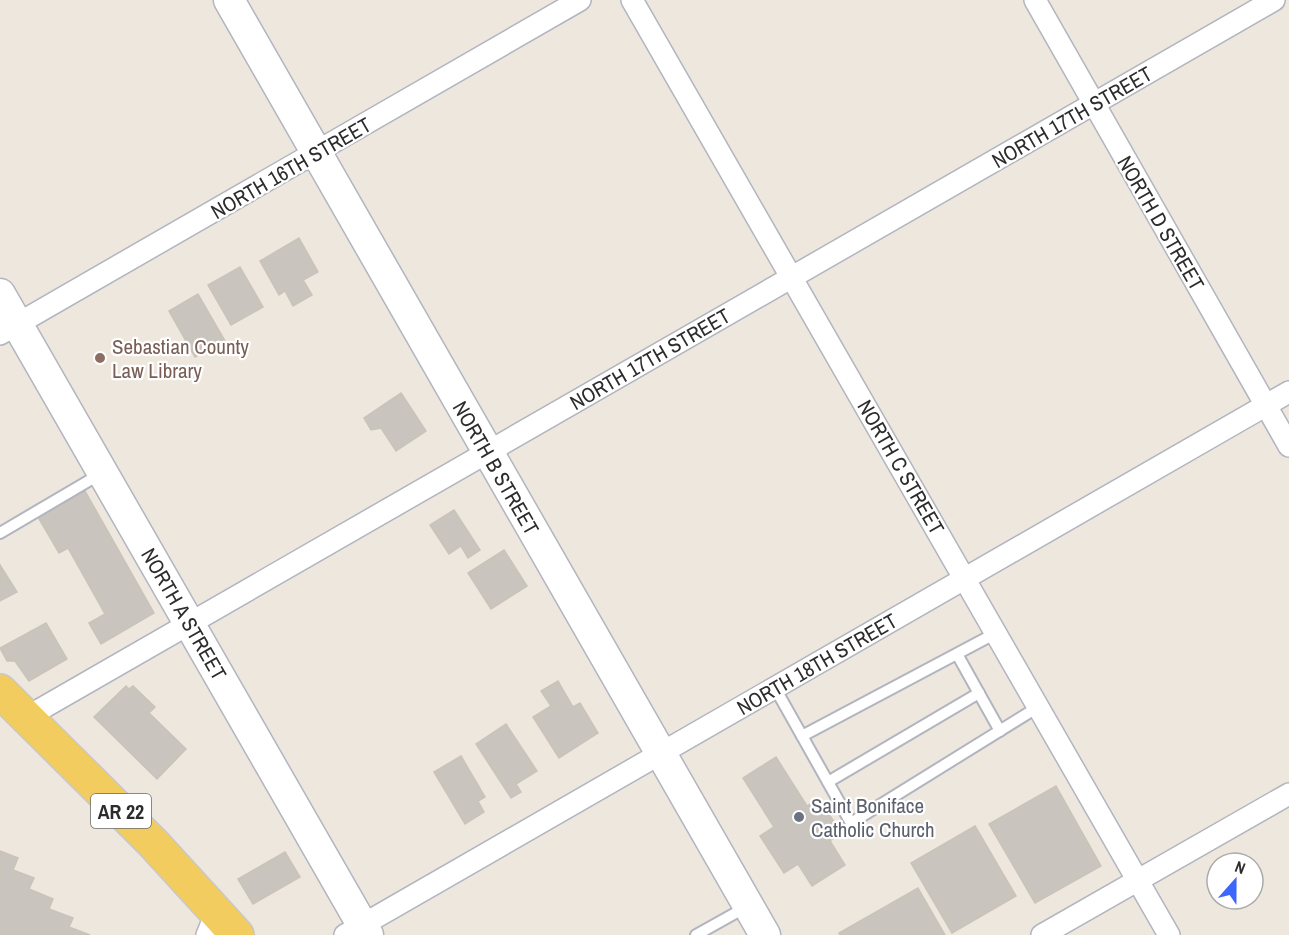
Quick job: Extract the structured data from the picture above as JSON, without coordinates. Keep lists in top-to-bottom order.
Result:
{
  "streets": {
    "main road": ["AR 22"],
    "street": [
      "NORTH 17TH STREET",
      "NORTH 16TH STREET",
      "NORTH D STREET",
      "NORTH C STREET",
      "NORTH B STREET",
      "NORTH A STREET",
      "NORTH 18TH STREET"
    ]
  },
  "crossings": [
    ["NORTH 17TH STREET", "NORTH D STREET"],
    ["NORTH 17TH STREET", "NORTH C STREET"],
    ["NORTH 17TH STREET", "NORTH B STREET"],
    ["NORTH 17TH STREET", "NORTH A STREET"],
    ["NORTH 17TH STREET", "AR 22"],
    ["NORTH 16TH STREET", "NORTH B STREET"],
    ["NORTH 16TH STREET", "NORTH A STREET"],
    ["NORTH D STREET", "NORTH 18TH STREET"],
    ["NORTH C STREET", "NORTH 18TH STREET"],
    ["NORTH B STREET", "NORTH 18TH STREET"],
    ["NORTH A STREET", "NORTH 18TH STREET"]
  ],
  "places": ["Sebastian County Law Library", "Saint Boniface Catholic Church"],
  "north": "top"
}
